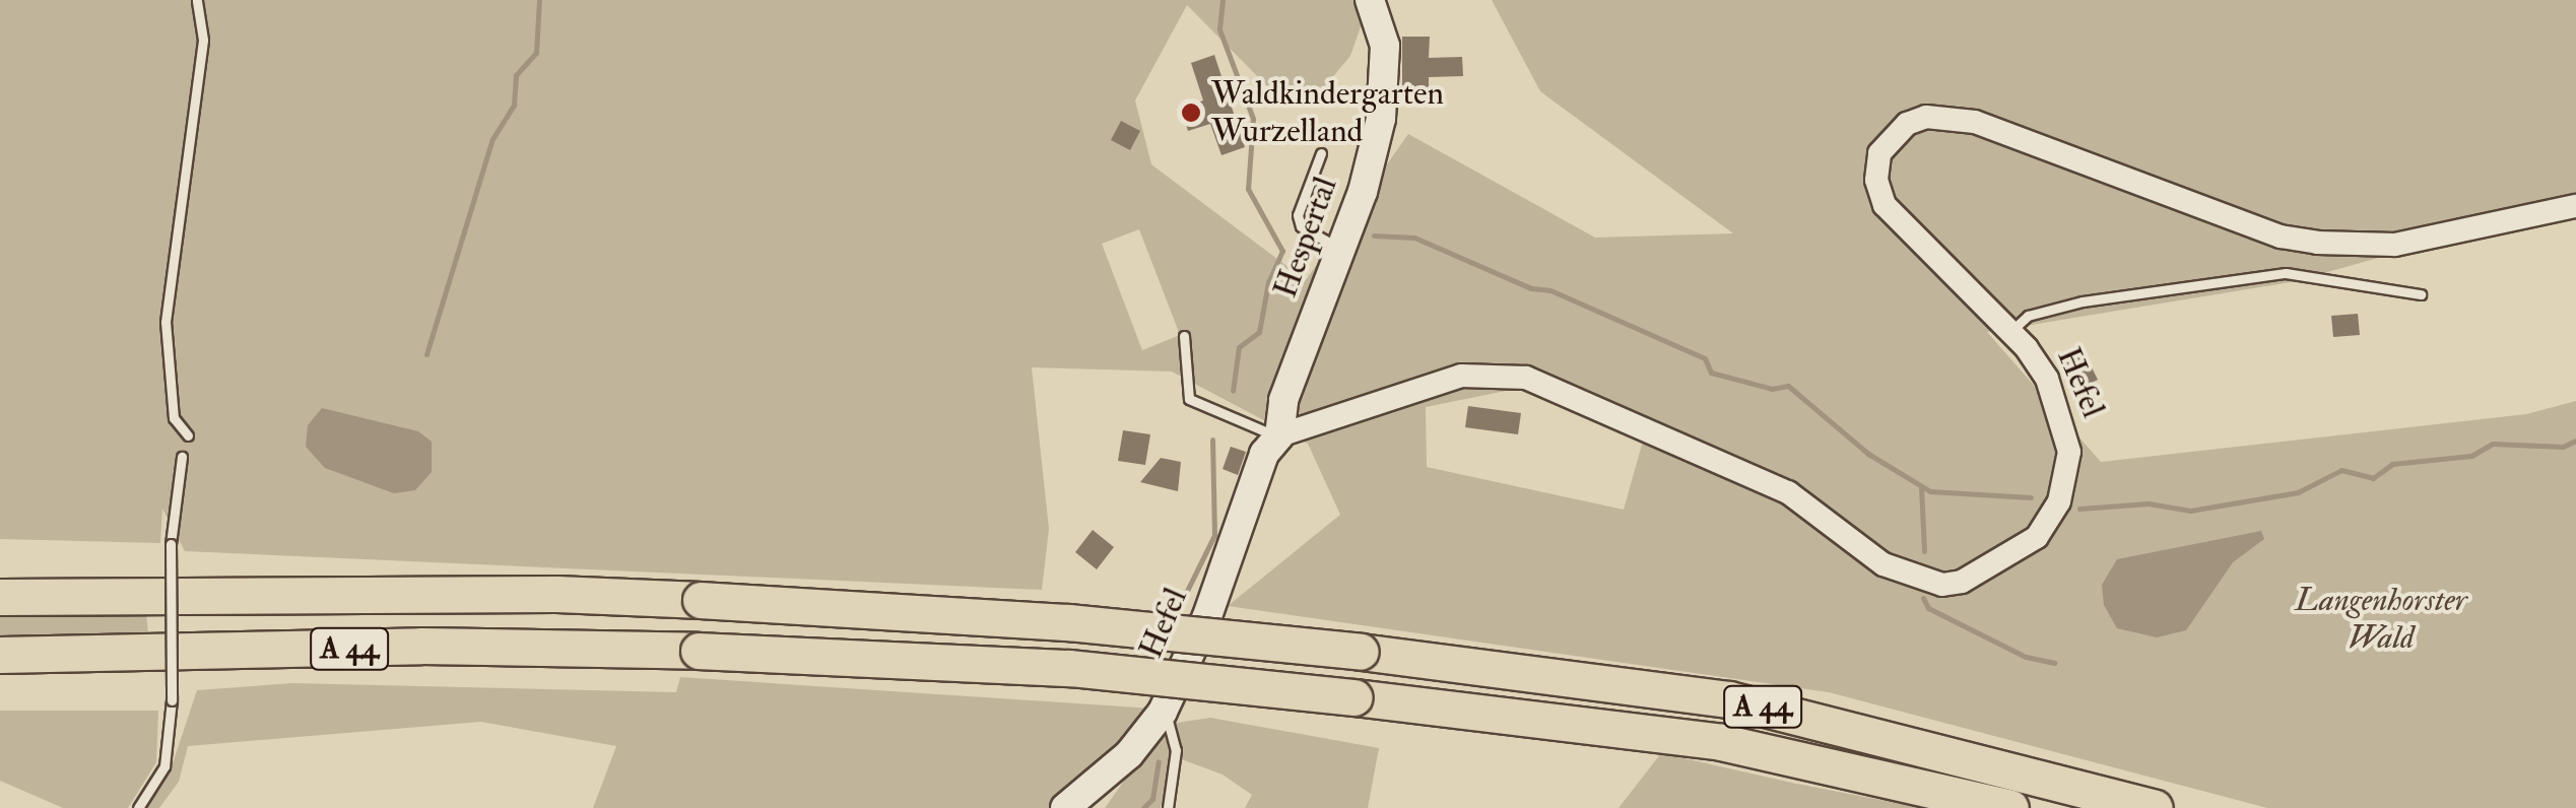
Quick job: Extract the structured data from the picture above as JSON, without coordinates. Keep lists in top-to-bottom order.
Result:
{
  "streets": {
    "highway": ["A 44"],
    "main road": ["Hespertal", "Hefel"]
  },
  "crossings": [
    ["Hespertal", "Hefel"]
  ],
  "parks": ["Langenhorster Wald"],
  "places": ["Waldkindergarten Wurzelland"]
}
